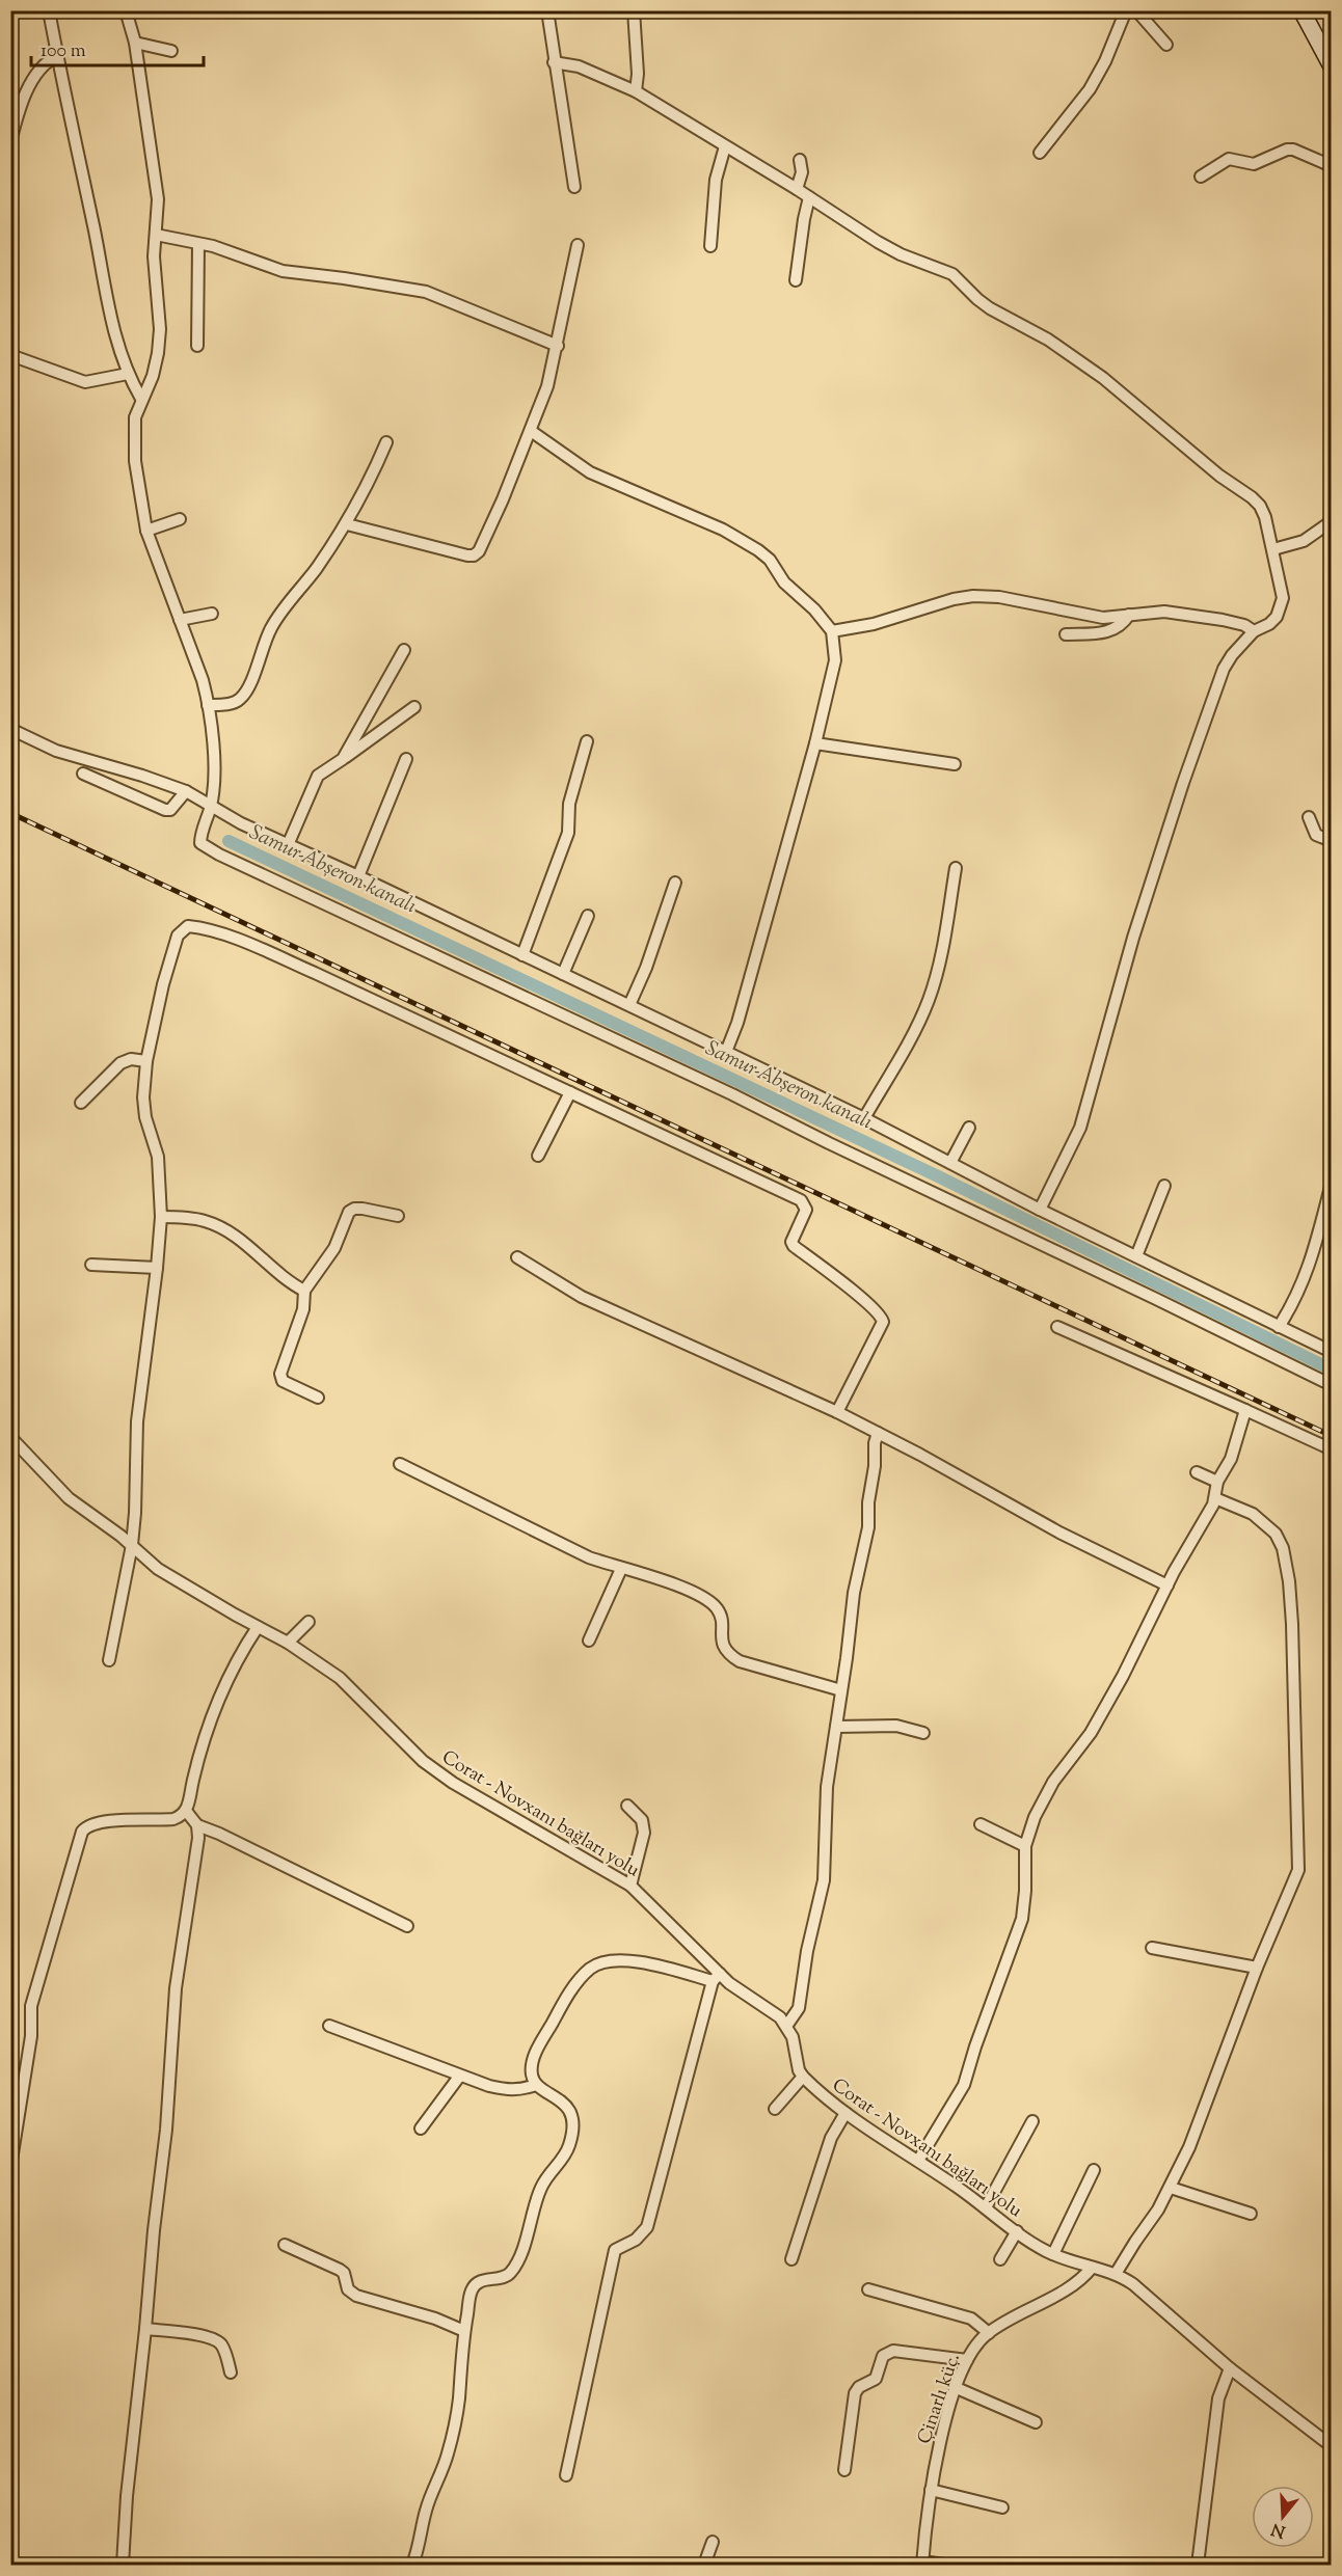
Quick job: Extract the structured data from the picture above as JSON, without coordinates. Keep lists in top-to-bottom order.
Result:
{
  "streets": {
    "street": ["Corat - Novxanı bağları yolu", "Çinarlı küç."]
  },
  "crossings": [
    ["Corat - Novxanı bağları yolu", "Çinarlı küç."]
  ],
  "water": ["Samur-Abşeron kanalı"],
  "scale_bar": "100 m",
  "north": "bottom"
}
